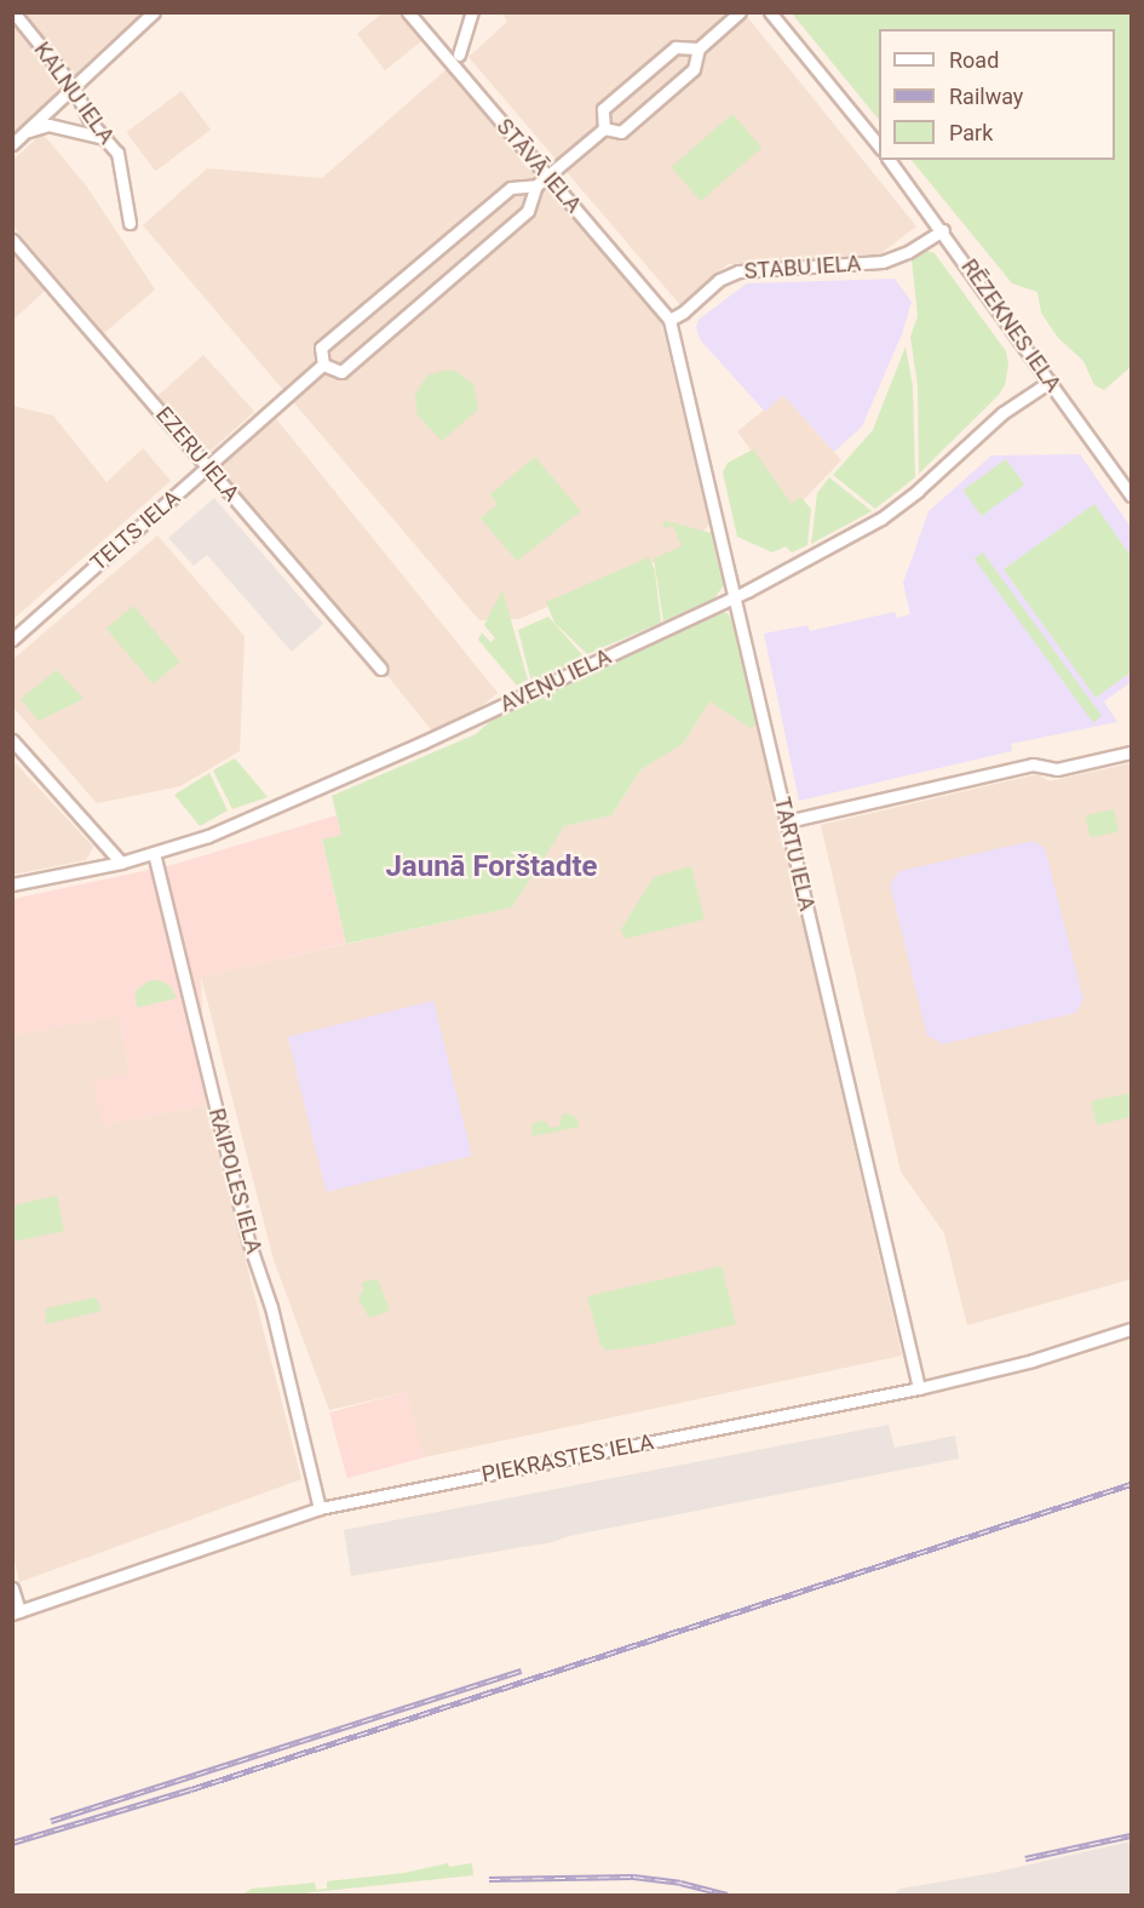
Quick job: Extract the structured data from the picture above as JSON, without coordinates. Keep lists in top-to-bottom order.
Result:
{
  "streets": {
    "street": [
      "KALNU IELA",
      "STĀVĀ IELA",
      "STABU IELA",
      "RĒZEKNES IELA",
      "EZERU IELA",
      "TELTS IELA",
      "AVEŅU IELA",
      "TARTU IELA",
      "RAIPOLES IELA",
      "PIEKRASTES IELA"
    ]
  },
  "crossings": [
    ["STĀVĀ IELA", "STABU IELA"],
    ["STĀVĀ IELA", "TELTS IELA"],
    ["STĀVĀ IELA", "TARTU IELA"],
    ["STABU IELA", "RĒZEKNES IELA"],
    ["STABU IELA", "TARTU IELA"],
    ["RĒZEKNES IELA", "AVEŅU IELA"],
    ["EZERU IELA", "TELTS IELA"],
    ["AVEŅU IELA", "TARTU IELA"],
    ["AVEŅU IELA", "RAIPOLES IELA"],
    ["TARTU IELA", "PIEKRASTES IELA"],
    ["RAIPOLES IELA", "PIEKRASTES IELA"]
  ],
  "districts": ["Jaunā Forštadte"],
  "legend": ["Road", "Railway", "Park"]
}
